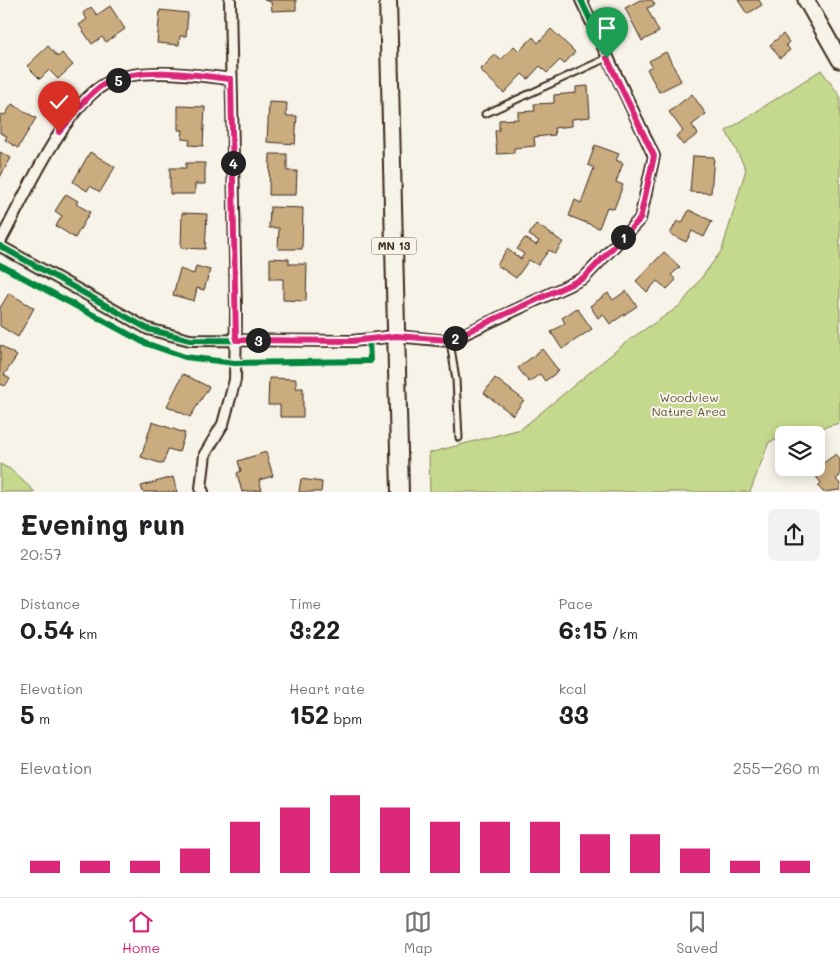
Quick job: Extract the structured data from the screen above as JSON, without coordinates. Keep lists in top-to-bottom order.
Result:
{
  "streets": {
    "main road": ["MN 13"]
  },
  "parks": ["Woodview Nature Area"],
  "page": {
    "pins": [
      "5",
      "4",
      "1",
      "2",
      "3"
    ],
    "heading": ["Evening run", "20:57"],
    "stats": [
      ["Distance", "0.54 km"],
      ["Time", "3:22"],
      ["Pace", "6:15 /km"],
      ["Elevation", "5 m"],
      ["Heart rate", "152 bpm"],
      ["kcal", "33"]
    ],
    "chart": ["Elevation", "255–260 m"],
    "tabs": ["Home", "Map", "Saved"]
  }
}
